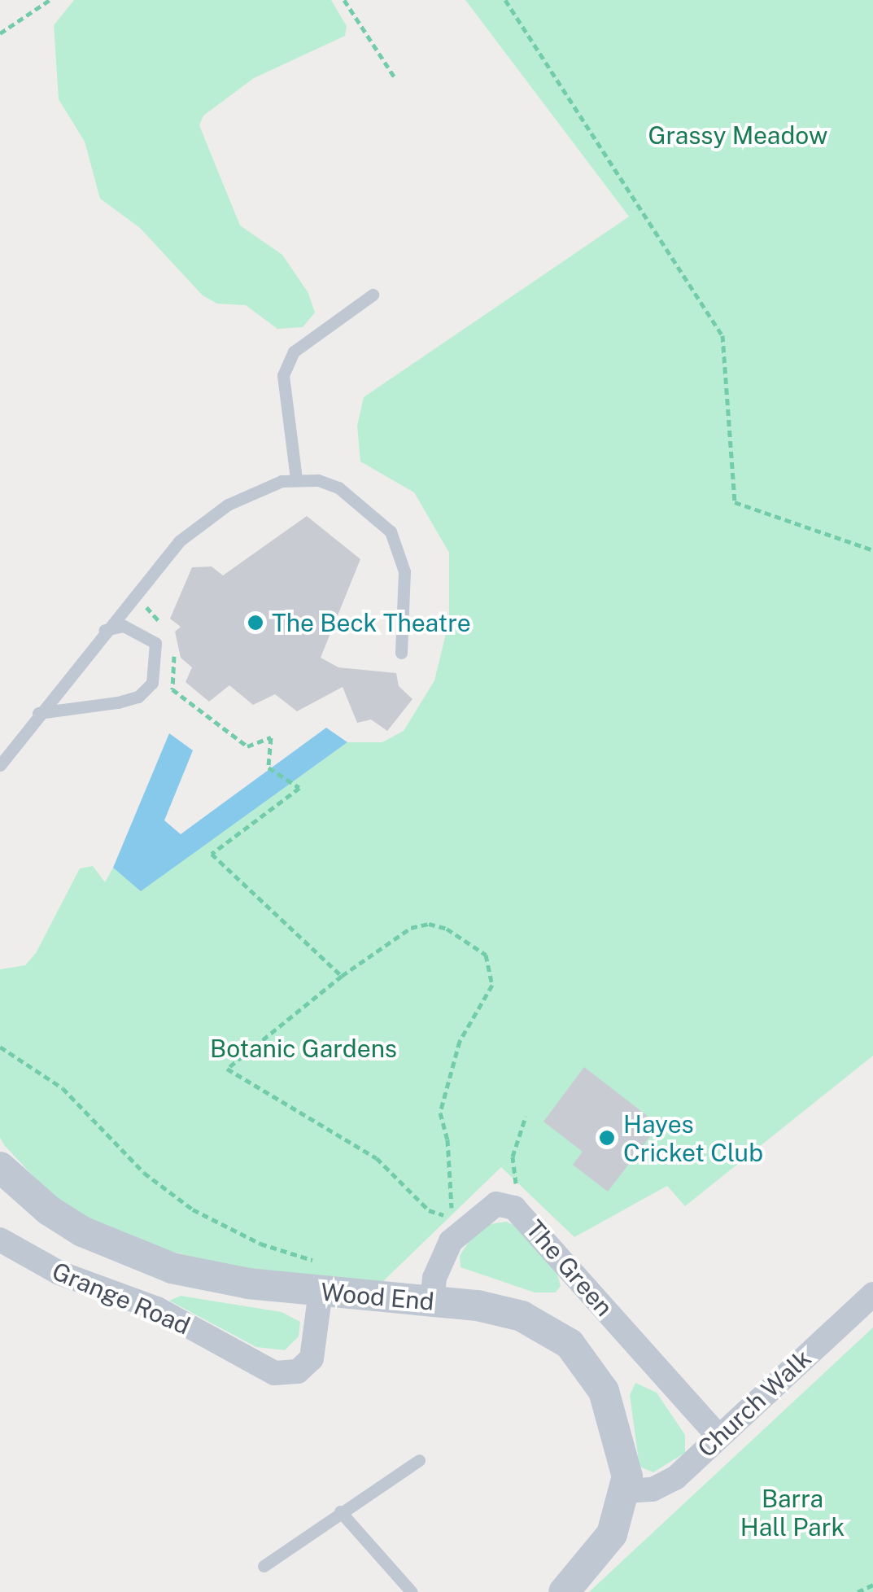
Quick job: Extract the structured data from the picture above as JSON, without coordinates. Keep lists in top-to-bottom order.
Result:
{
  "streets": {
    "street": [
      "The Green",
      "Wood End",
      "Grange Road",
      "Church Walk"
    ]
  },
  "crossings": [
    ["The Green", "Wood End"],
    ["The Green", "Church Walk"],
    ["Wood End", "Grange Road"],
    ["Wood End", "Church Walk"]
  ],
  "parks": ["Grassy Meadow", "Botanic Gardens", "Barra Hall Park"],
  "places": ["The Beck Theatre", "Hayes Cricket Club"]
}
